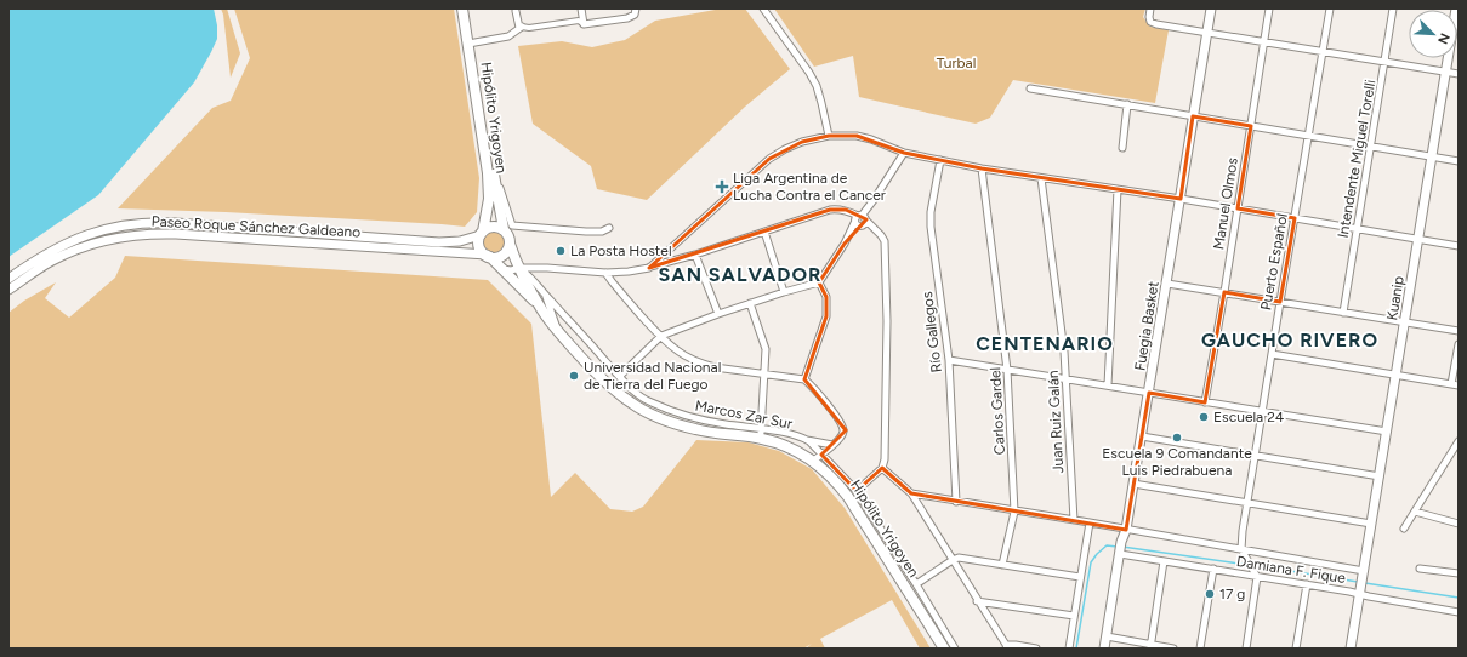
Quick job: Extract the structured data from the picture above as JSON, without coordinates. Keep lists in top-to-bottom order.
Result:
{
  "streets": {
    "main road": [
      "Hipólito Yrigoyen",
      "Paseo Roque Sánchez Galdeano",
      "Kuanip",
      "Fuegia Basket"
    ],
    "street": [
      "Intendente Miguel Torelli",
      "Manuel Olmos",
      "Puerto Español",
      "Río Gallegos",
      "Carlos Gardel",
      "Marcos Zar Sur",
      "Juan Ruiz Galán",
      "Damiana F. Fique"
    ]
  },
  "crossings": [
    ["Hipólito Yrigoyen", "Paseo Roque Sánchez Galdeano"],
    ["Hipólito Yrigoyen", "Marcos Zar Sur"],
    ["Kuanip", "Damiana F. Fique"],
    ["Fuegia Basket", "Damiana F. Fique"]
  ],
  "districts": ["SAN SALVADOR", "GAUCHO RIVERO", "CENTENARIO"],
  "parks": ["Turbal"],
  "places": {
    "health": ["Liga Argentina de Lucha Contra el Cancer"],
    "other": [
      "La Posta Hostel",
      "Universidad Nacional de Tierra del Fuego",
      "Escuela 24",
      "Escuela 9 Comandante Luis Piedrabuena",
      "17 g"
    ]
  },
  "north": "bottom right"
}
